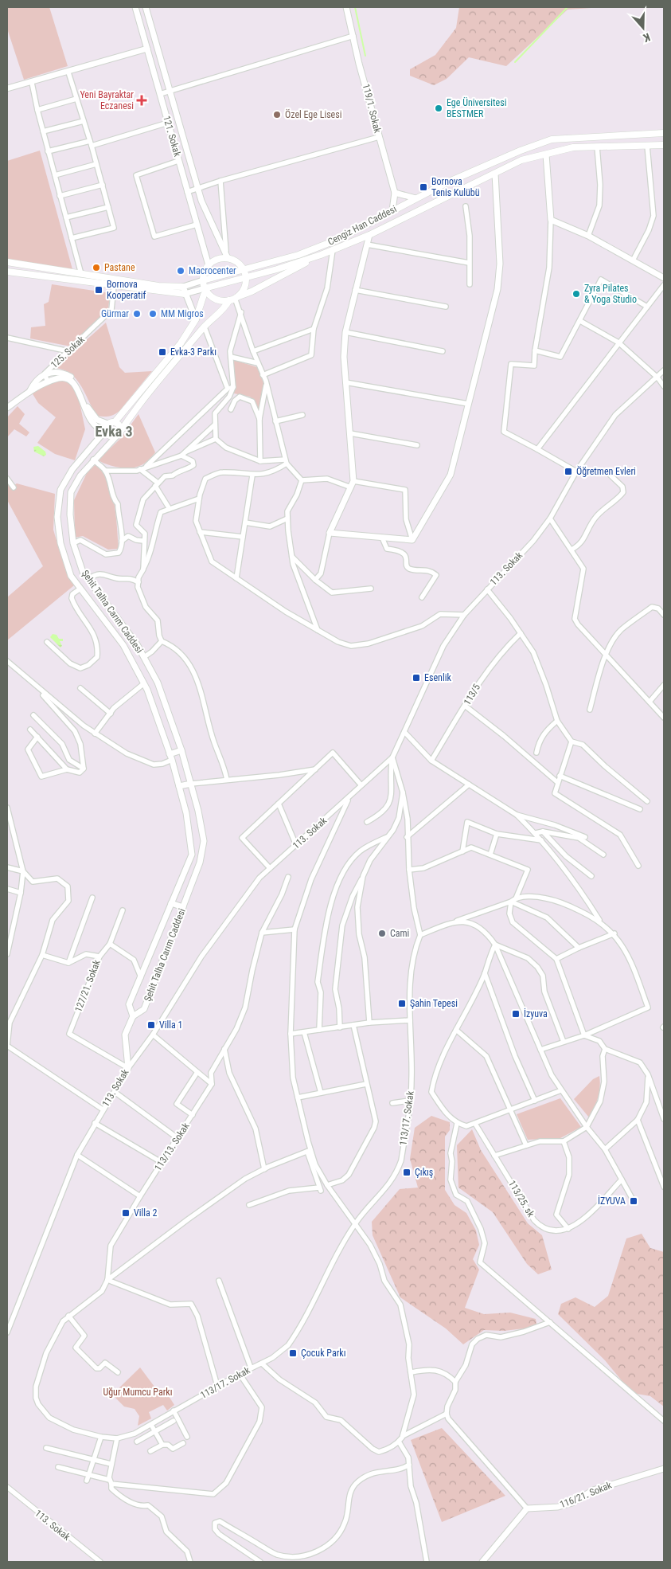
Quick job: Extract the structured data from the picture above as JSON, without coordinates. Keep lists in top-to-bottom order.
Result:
{
  "streets": {
    "main road": ["121. Sokak", "Cengiz Han Caddesi", "Şehit Talha Carım Caddesi"],
    "street": [
      "119/1. Sokak",
      "125. Sokak",
      "113. Sokak",
      "113/5",
      "127/21. Sokak",
      "113/17. Sokak",
      "113/13. Sokak",
      "113/25. sk",
      "116/21. Sokak"
    ]
  },
  "crossings": [
    ["119/1. Sokak", "Cengiz Han Caddesi"],
    ["121. Sokak", "Cengiz Han Caddesi"],
    ["Cengiz Han Caddesi", "125. Sokak"],
    ["113. Sokak", "127/21. Sokak"]
  ],
  "districts": ["Evka 3"],
  "parks": ["Uğur Mumcu Parkı"],
  "places": {
    "health": ["Yeni Bayraktar Eczanesi"],
    "other": [
      "Ege Üniversitesi BESTMER",
      "Özel Ege Lisesi",
      "Pastane",
      "Macrocenter",
      "Zyra Pilates & Yoga Studio",
      "Gürmar",
      "MM Migros",
      "Cami"
    ],
    "transit": [
      "Bornova Tenis Kulübü",
      "Bornova Kooperatif",
      "Evka-3 Parkı",
      "Öğretmen Evleri",
      "Esenlik",
      "Şahin Tepesi",
      "İzyuva",
      "Villa 1",
      "Çıkış",
      "İZYUVA",
      "Villa 2",
      "Çocuk Parkı"
    ]
  },
  "north": "bottom"
}
